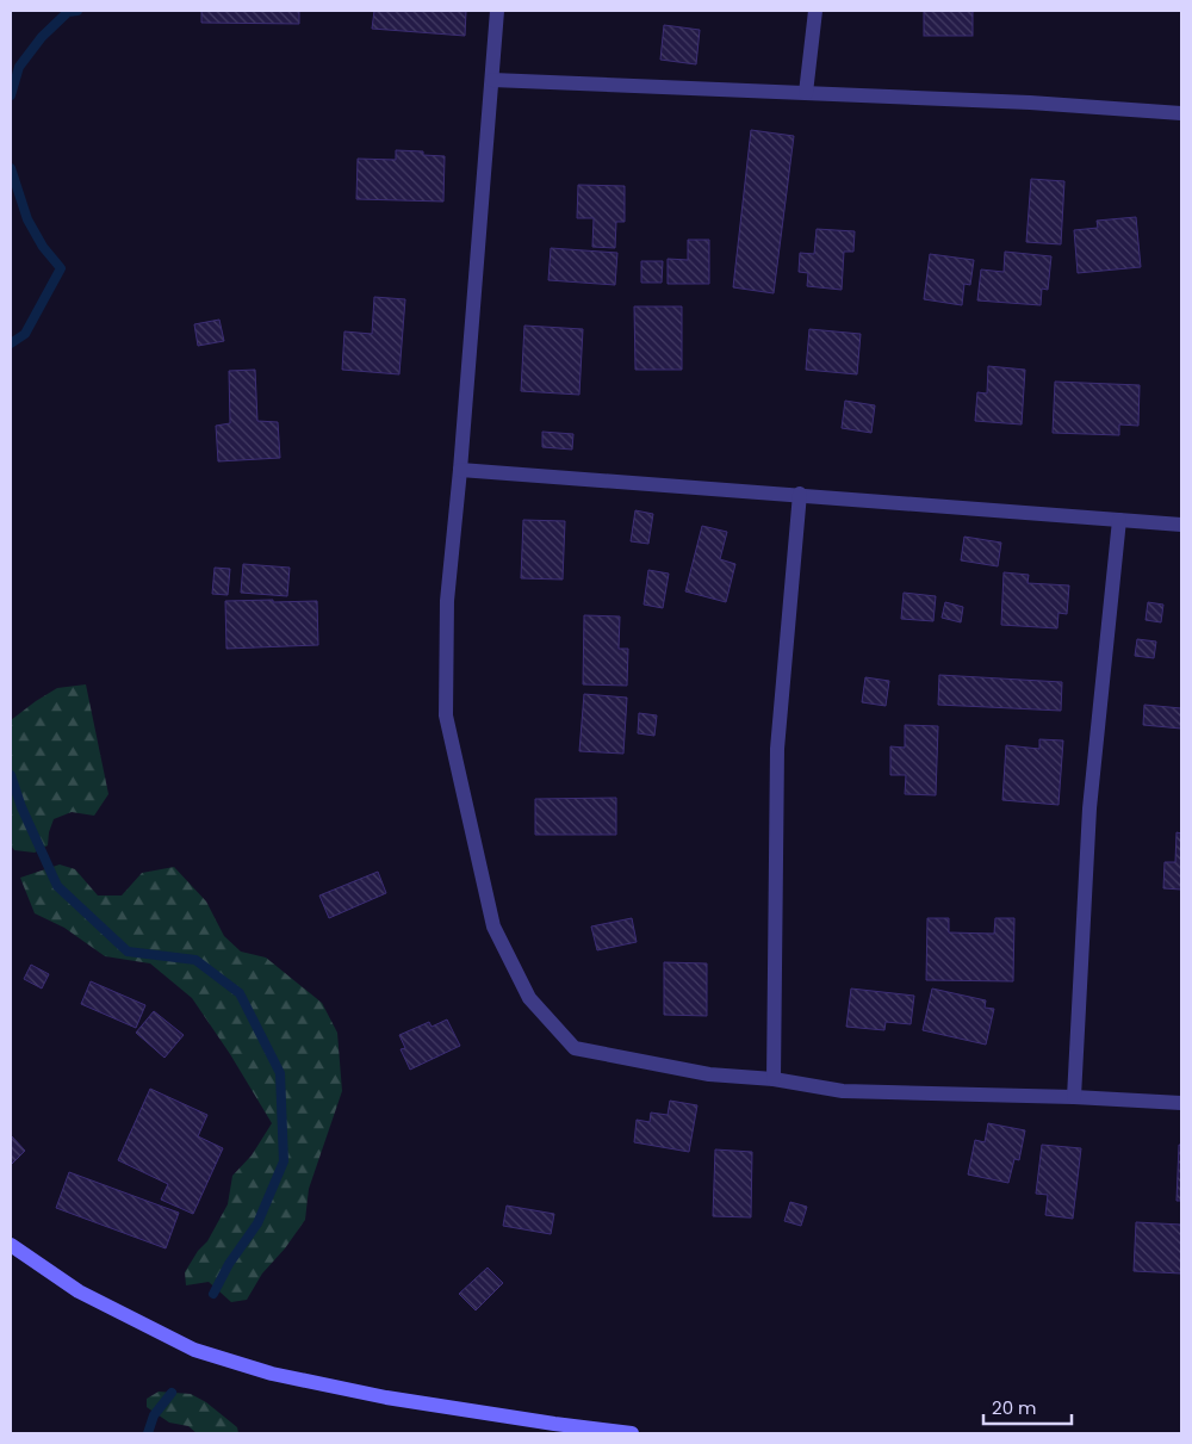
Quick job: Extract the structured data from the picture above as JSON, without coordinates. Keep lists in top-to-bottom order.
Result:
{
  "scale_bar": "20 m"
}
